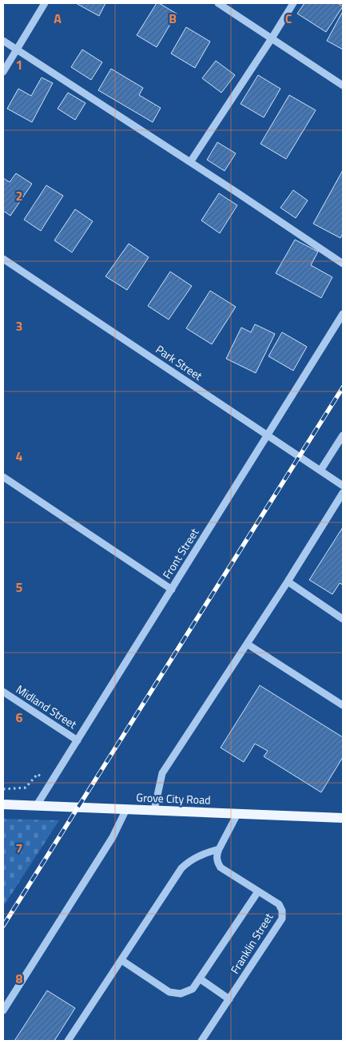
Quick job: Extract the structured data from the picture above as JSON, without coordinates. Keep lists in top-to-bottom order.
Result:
{
  "streets": {
    "main road": ["Grove City Road"],
    "street": [
      "Park Street",
      "Front Street",
      "Midland Street",
      "Franklin Street"
    ]
  },
  "crossings": [
    ["Park Street", "Front Street"],
    ["Front Street", "Midland Street"],
    ["Front Street", "Grove City Road"]
  ],
  "grid": {
    "columns": ["A", "B", "C"],
    "rows": [
      "1",
      "2",
      "3",
      "4",
      "5",
      "6",
      "7",
      "8"
    ]
  }
}
